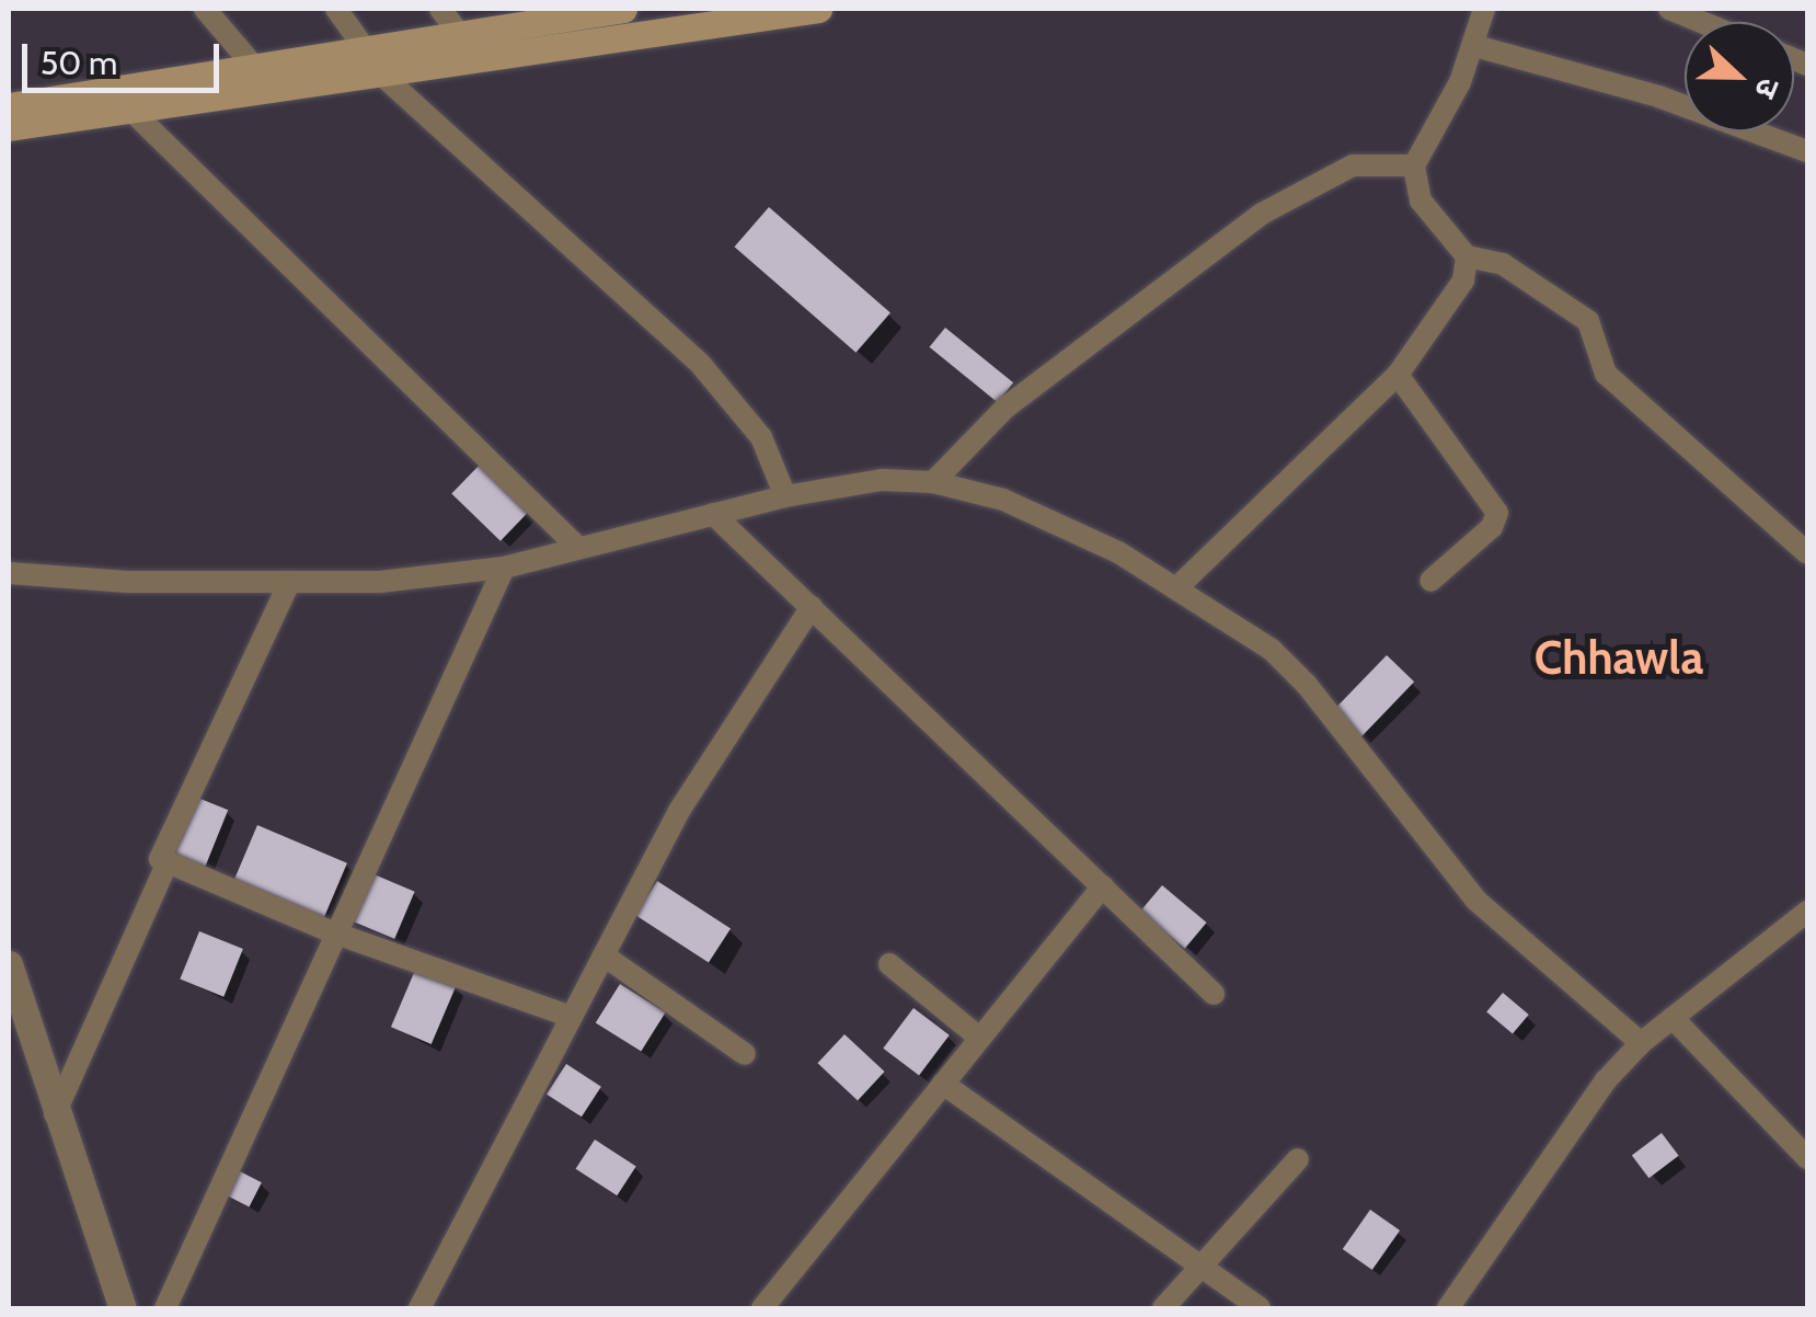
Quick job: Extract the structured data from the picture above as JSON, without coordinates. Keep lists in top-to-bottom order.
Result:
{
  "districts": ["Chhawla"],
  "scale_bar": "50 m",
  "north": "right"
}
